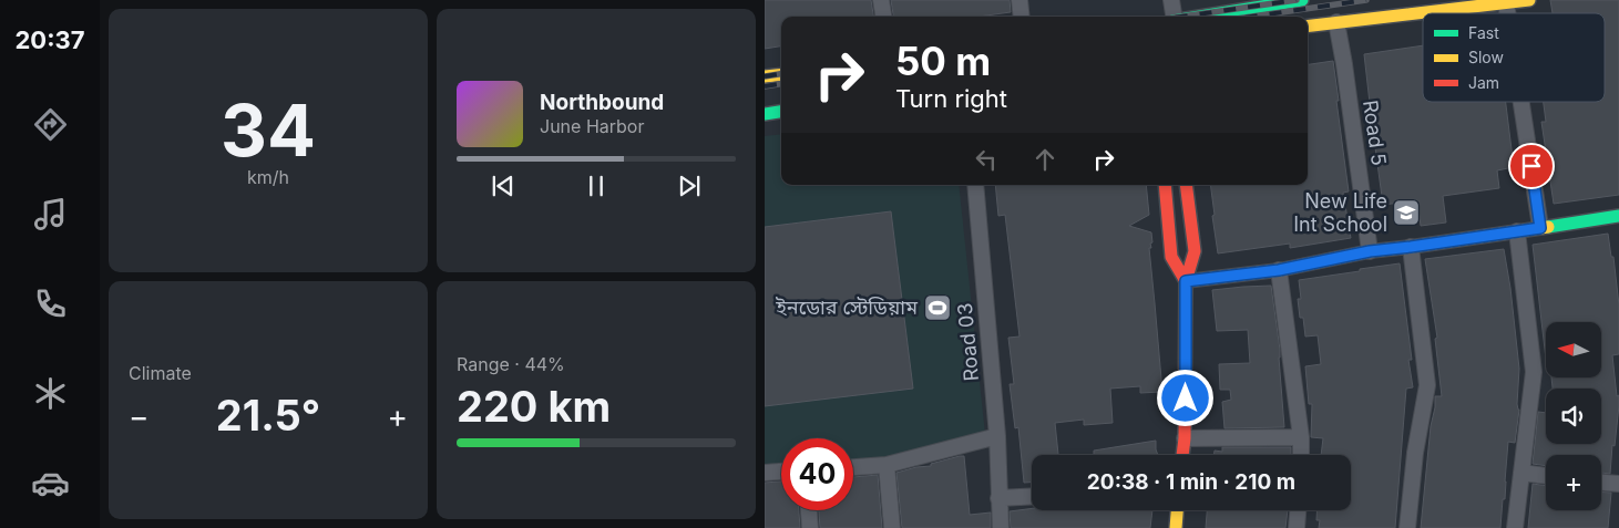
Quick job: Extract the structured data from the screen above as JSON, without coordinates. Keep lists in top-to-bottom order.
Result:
{
  "streets": {
    "street": ["Road 5", "Road 03"]
  },
  "places": {
    "school or university": ["New Life Int School"],
    "sports": ["ইনডোর স্টেডিয়াম"]
  },
  "legend": ["Fast", "Slow", "Jam"],
  "north": "left",
  "page": {
    "tabs": "20:37",
    "tile": [
      ["34", "km/h"],
      "Climate",
      ["Range · 44%", "220 km"]
    ],
    "turn": ["50 m", "Turn right"],
    "song": ["Northbound", "June Harbor"],
    "map_buttons": "+",
    "heat": ["−", "21.5°", "+"],
    "limit": "40",
    "trip": "20:38 · 1 min · 210 m"
  }
}
